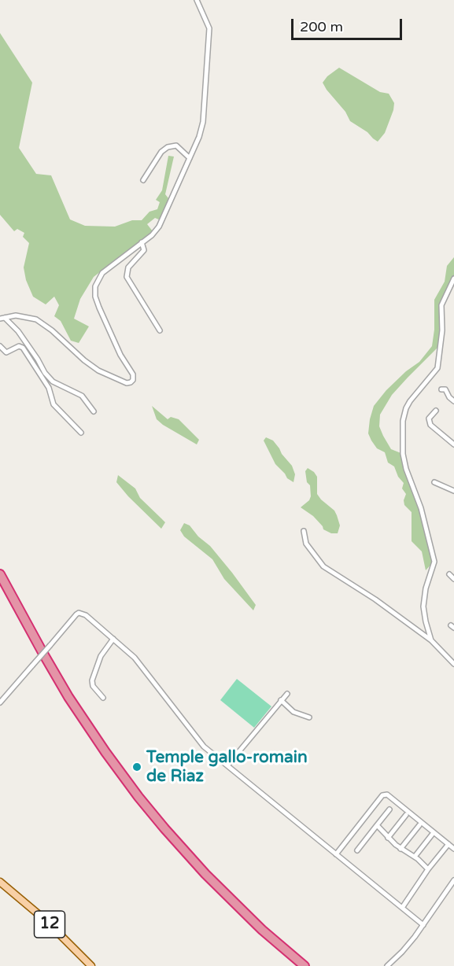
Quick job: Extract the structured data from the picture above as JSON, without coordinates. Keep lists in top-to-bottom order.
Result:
{
  "streets": {
    "main road": ["12"]
  },
  "places": ["Temple gallo-romain de Riaz"],
  "scale_bar": "200 m"
}
